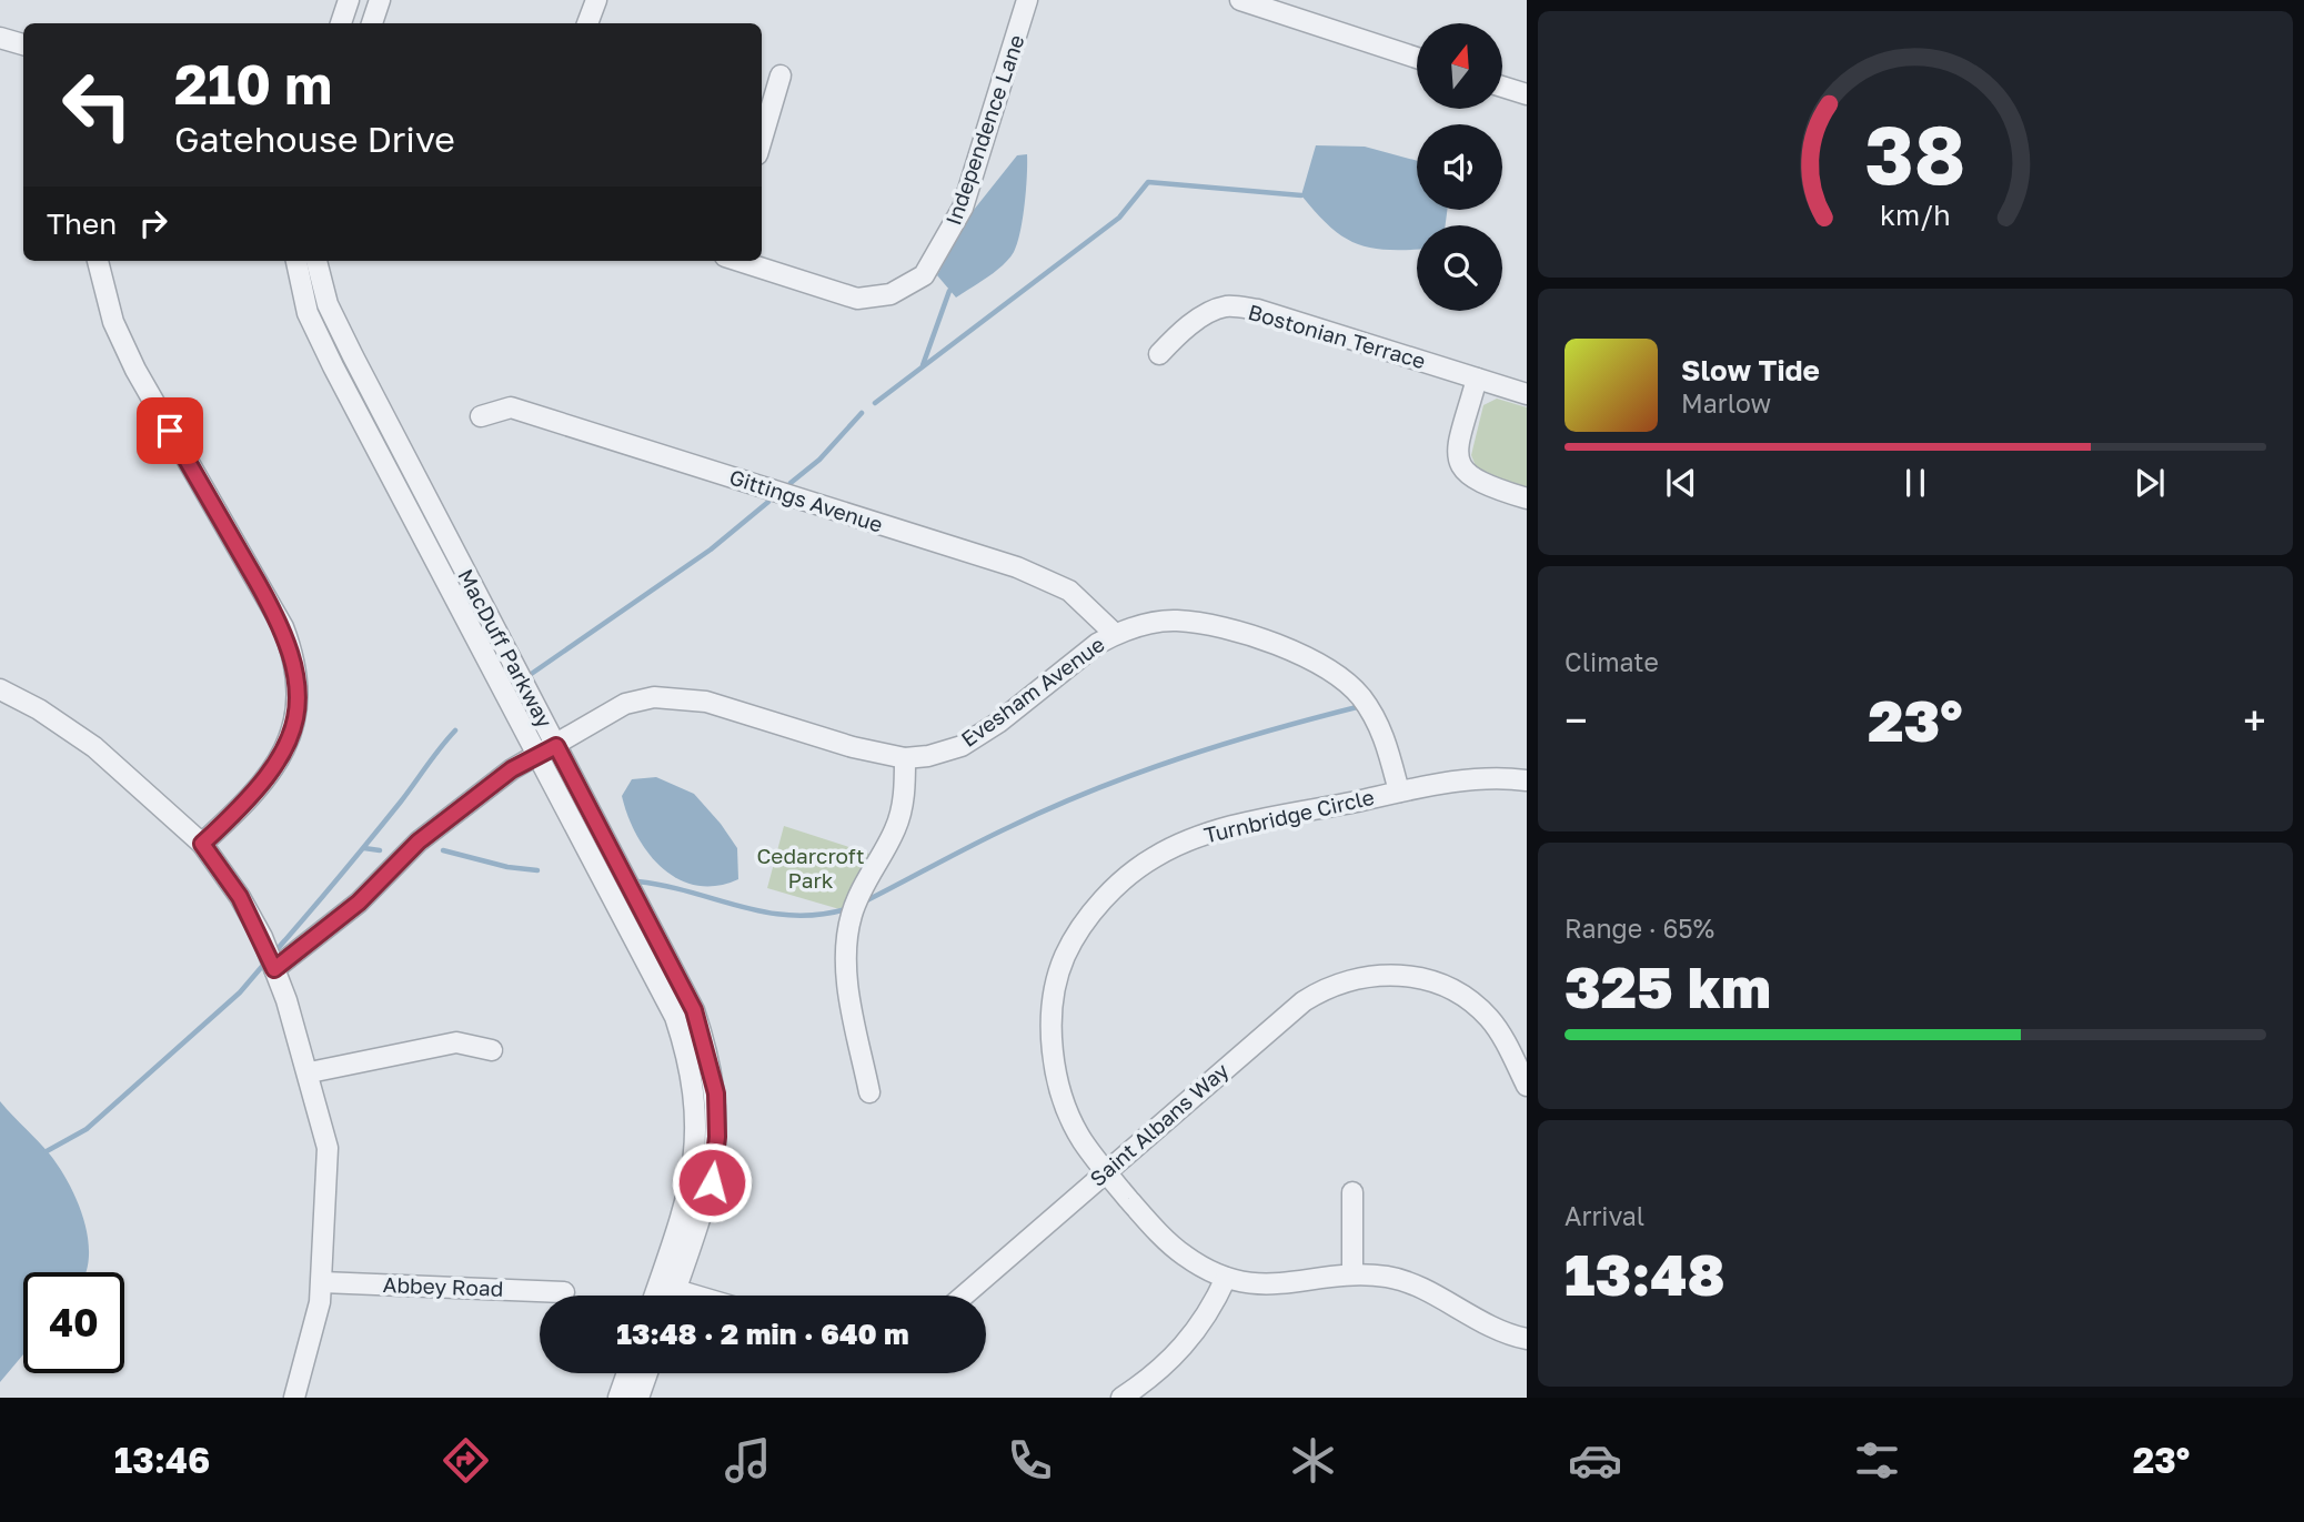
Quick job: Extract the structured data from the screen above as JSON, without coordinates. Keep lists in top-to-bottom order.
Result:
{
  "streets": {
    "street": [
      "Independence Lane",
      "Bostonian Terrace",
      "Gittings Avenue",
      "MacDuff Parkway",
      "Evesham Avenue",
      "Turnbridge Circle",
      "Saint Albans Way",
      "Abbey Road"
    ]
  },
  "crossings": [
    ["Gittings Avenue", "Evesham Avenue"],
    ["MacDuff Parkway", "Evesham Avenue"],
    ["Evesham Avenue", "Turnbridge Circle"],
    ["Turnbridge Circle", "Saint Albans Way"]
  ],
  "parks": ["Cedarcroft Park"],
  "north": "top",
  "page": {
    "turn": ["210 m", "Gatehouse Drive"],
    "then": "Then",
    "song": ["Slow Tide", "Marlow"],
    "tile": [
      "Climate",
      ["Range · 65%", "325 km"],
      ["Arrival", "13:48"]
    ],
    "heat": ["−", "23°", "+"],
    "limit": "40",
    "trip": "13:48 · 2 min · 640 m",
    "tabs": ["13:46", "23°"],
    "gauge": ["38", "km/h"]
  }
}
